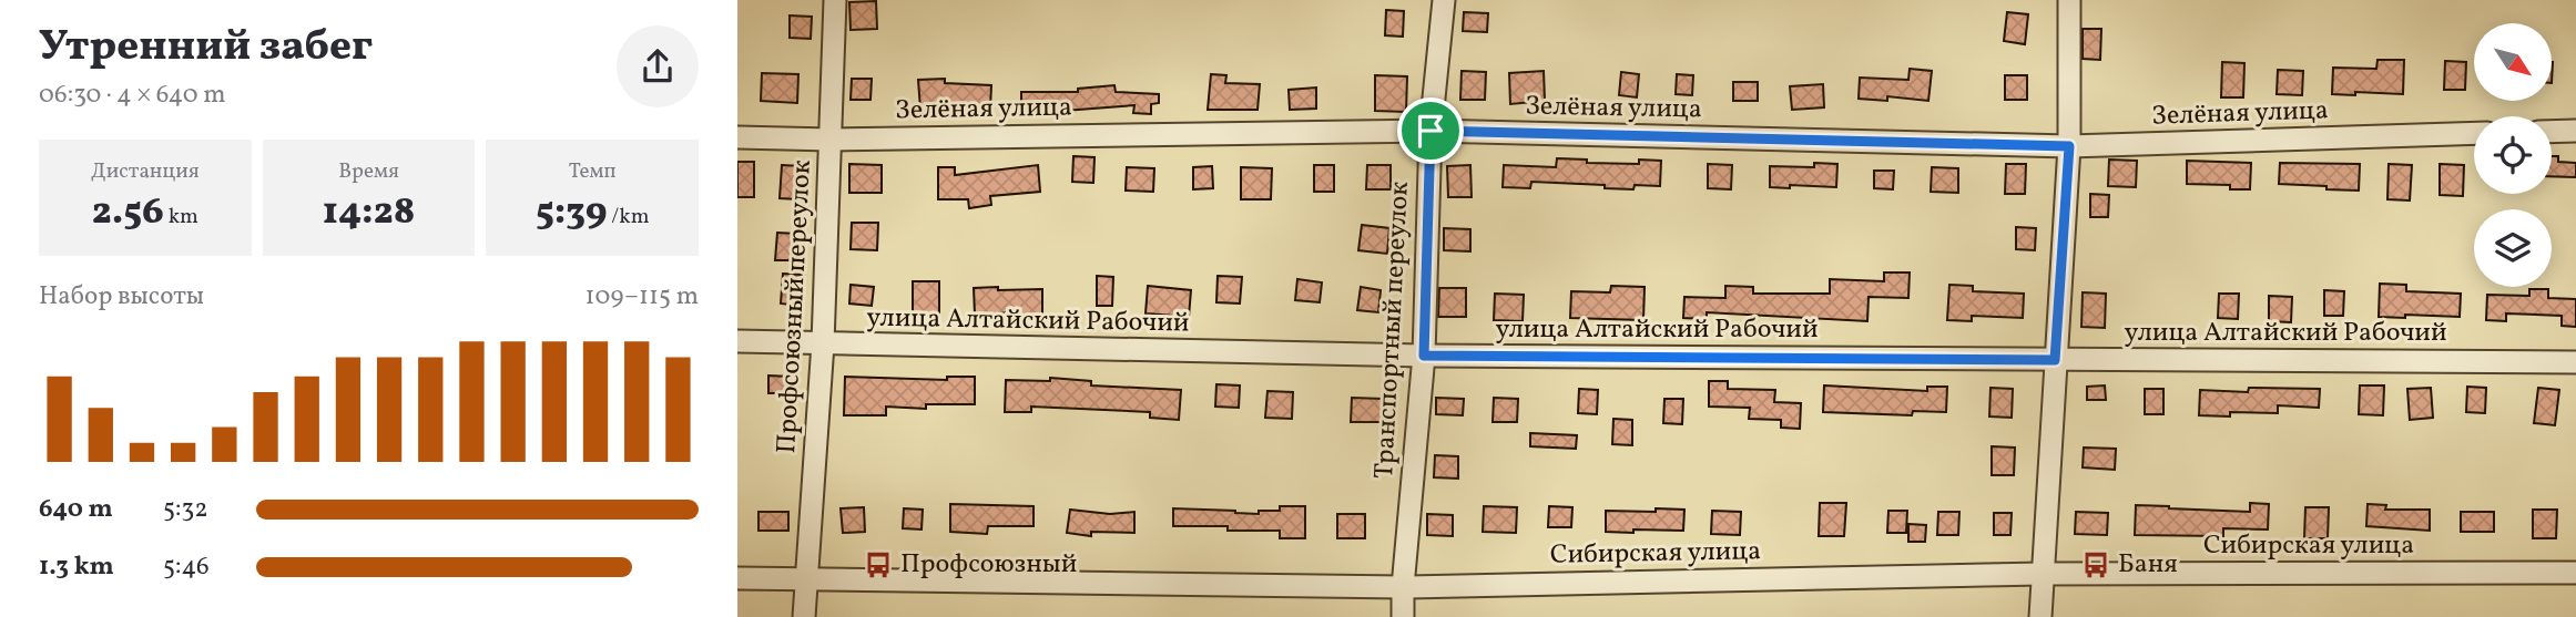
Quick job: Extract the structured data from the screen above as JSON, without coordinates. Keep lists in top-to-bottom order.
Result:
{
  "streets": {
    "street": [
      "Зелёная улица",
      "Профсоюзный переулок",
      "улица Алтайский Рабочий",
      "Транспортный переулок",
      "Сибирская улица"
    ]
  },
  "crossings": [
    ["Зелёная улица", "Профсоюзный переулок"],
    ["Зелёная улица", "Транспортный переулок"],
    ["Профсоюзный переулок", "улица Алтайский Рабочий"],
    ["Профсоюзный переулок", "Сибирская улица"],
    ["улица Алтайский Рабочий", "Транспортный переулок"],
    ["Транспортный переулок", "Сибирская улица"]
  ],
  "places": {
    "bus stop": ["Профсоюзный", "Баня"]
  },
  "north": "bottom right",
  "page": {
    "heading": ["Утренний забег", "06:30 · 4 × 640 m"],
    "stats": [
      ["Дистанция", "2.56 km"],
      ["Время", "14:28"],
      ["Темп", "5:39 /km"]
    ],
    "chart": ["Набор высоты", "109–115 m"],
    "list": [
      {
        "name": "640 m",
        "note": "5:32"
      },
      {
        "name": "1.3 km",
        "note": "5:46"
      }
    ]
  }
}
